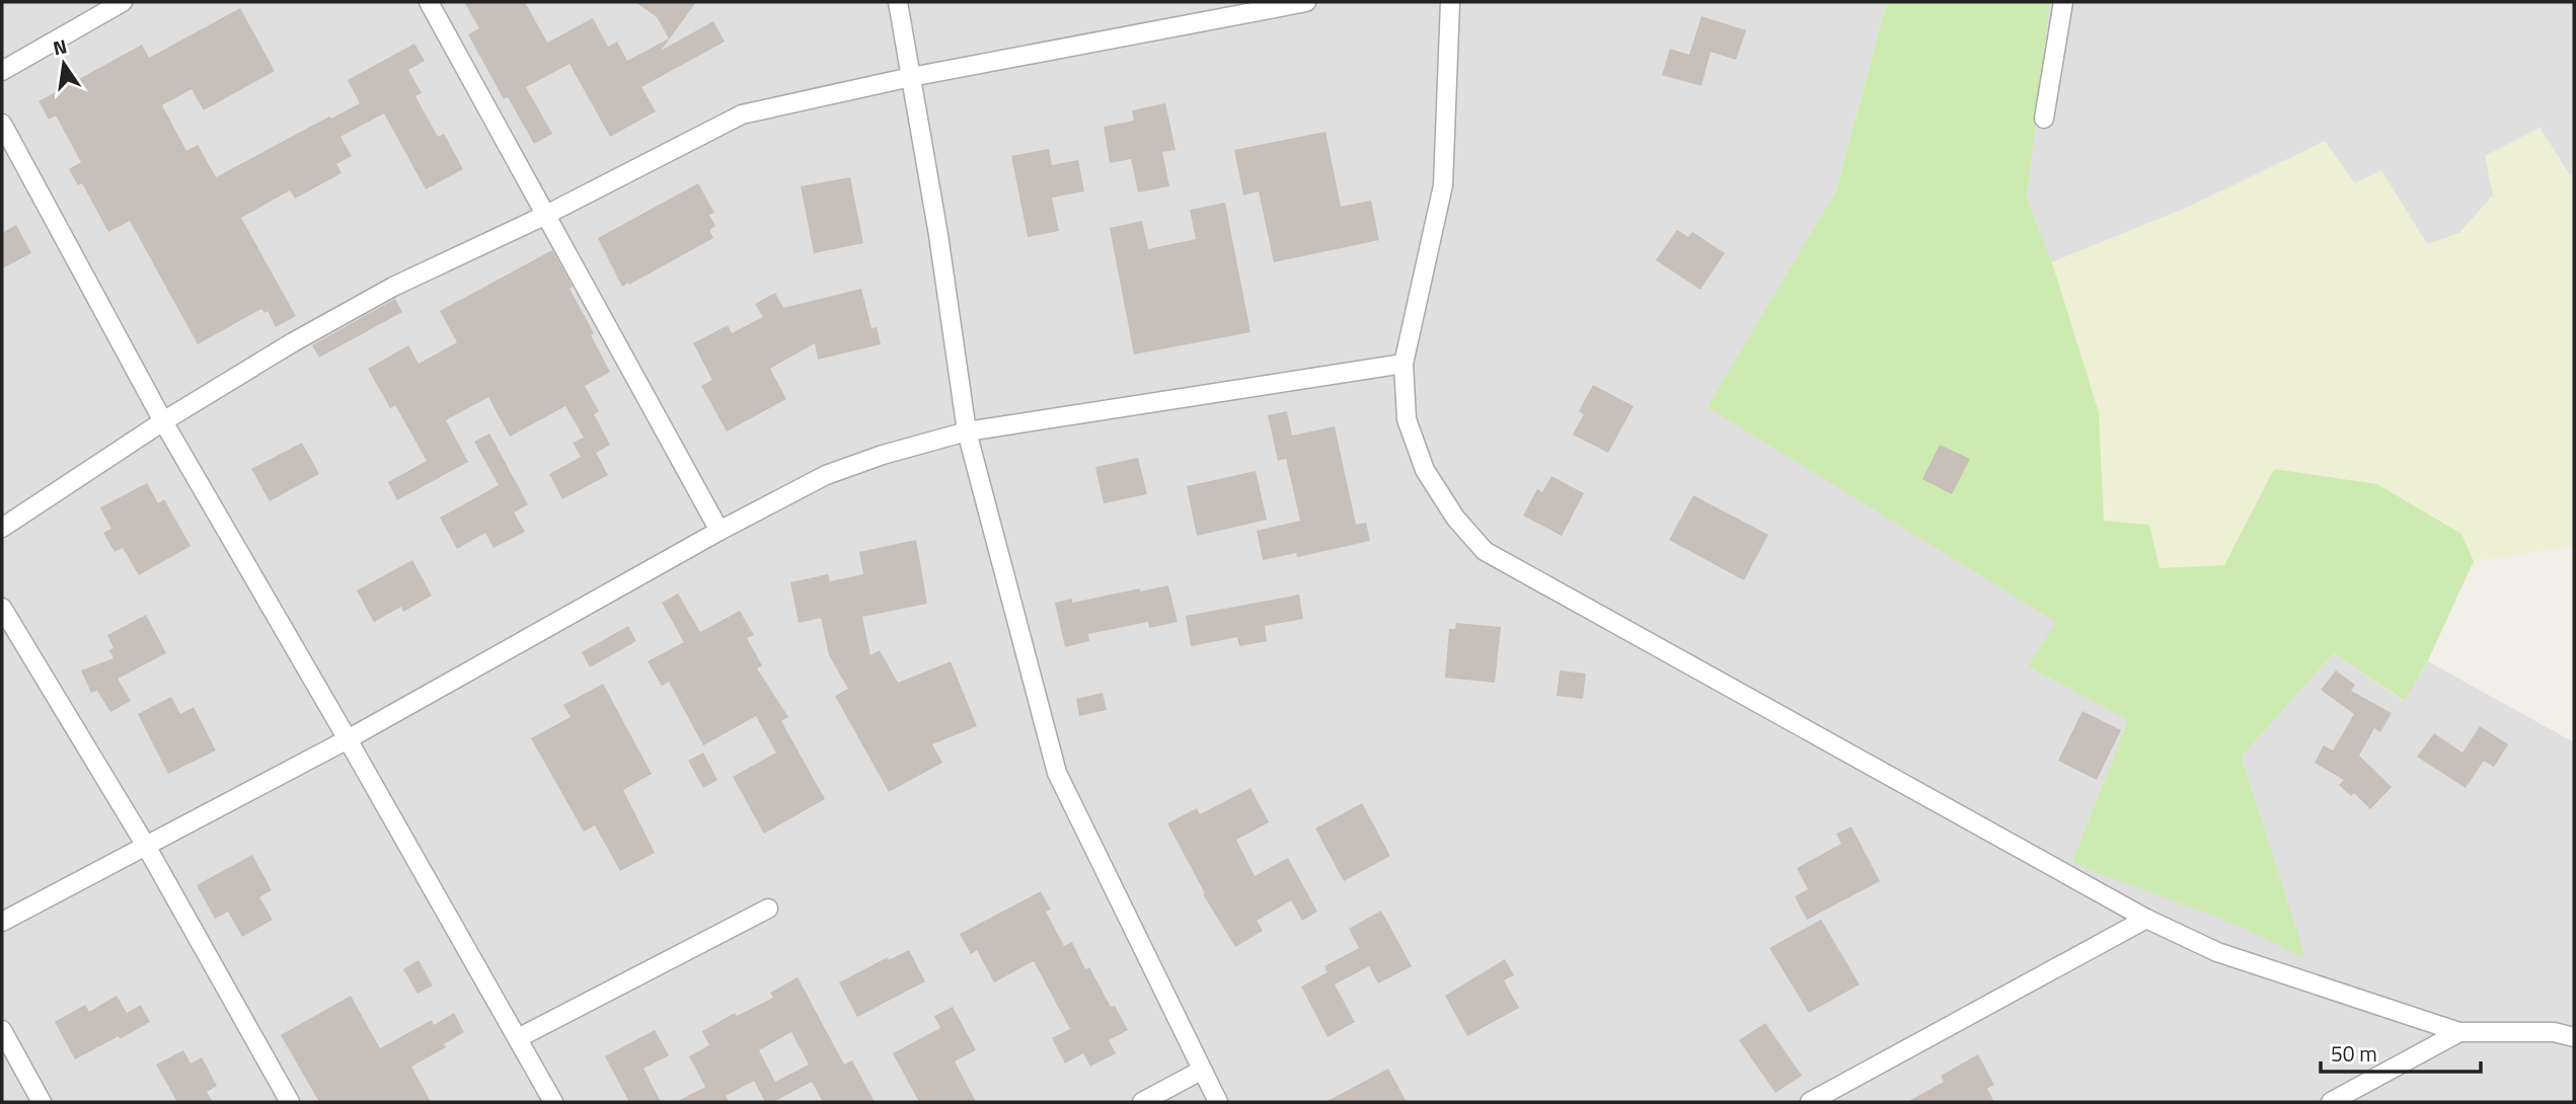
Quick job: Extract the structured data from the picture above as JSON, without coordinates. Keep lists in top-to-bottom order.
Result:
{
  "scale_bar": "50 m",
  "north": "top"
}
